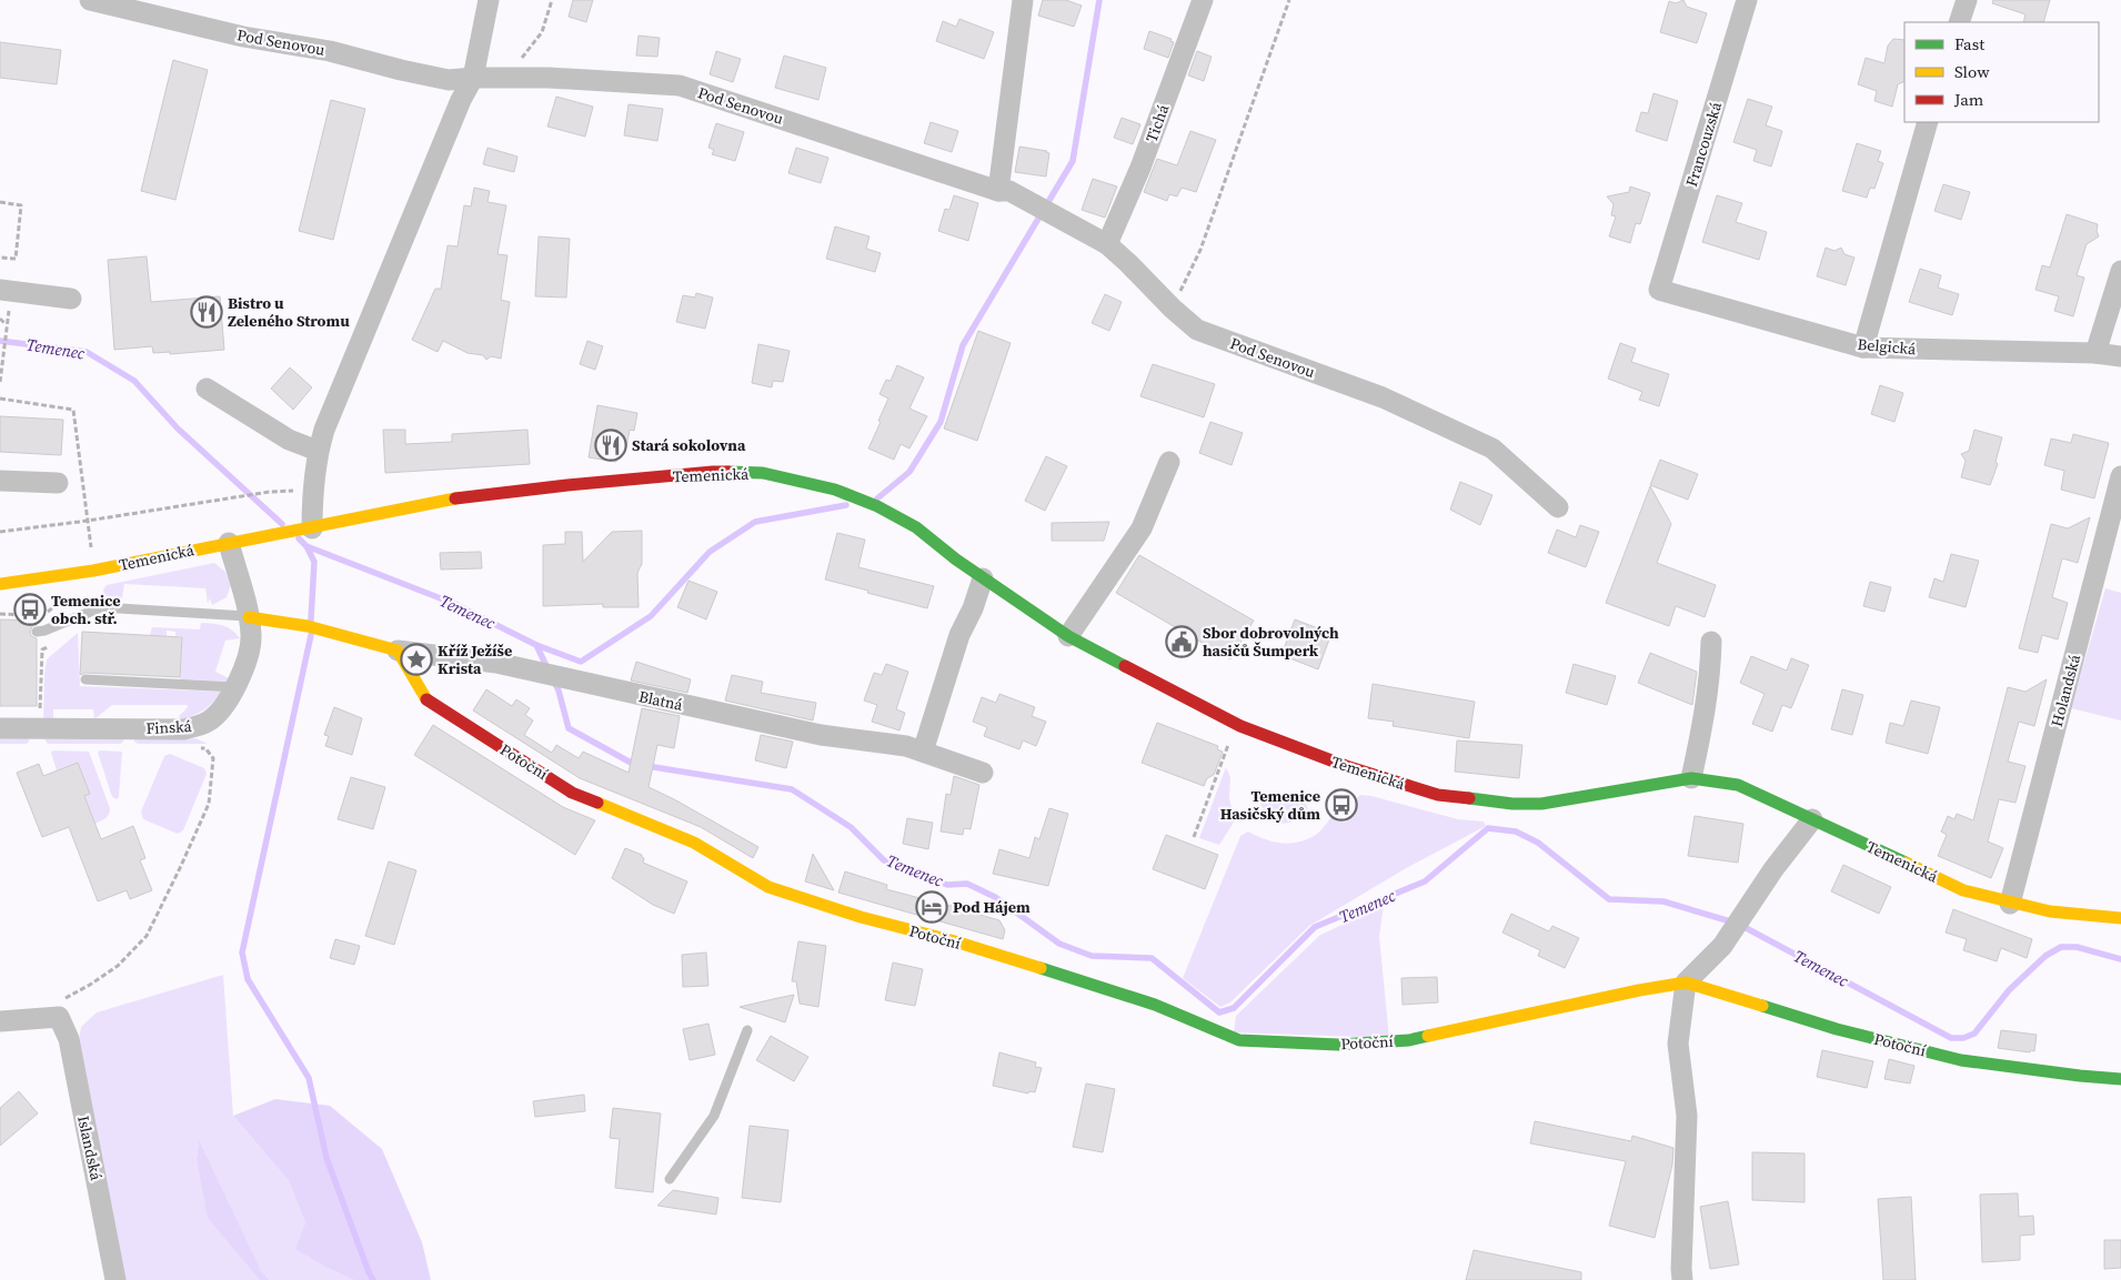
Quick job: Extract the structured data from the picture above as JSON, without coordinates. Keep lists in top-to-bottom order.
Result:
{
  "streets": {
    "street": [
      "Pod Senovou",
      "Tichá",
      "Francouzská",
      "Belgická",
      "Temenická",
      "Holandská",
      "Blatná",
      "Finská",
      "Potoční",
      "Islandská"
    ]
  },
  "crossings": [
    ["Pod Senovou", "Tichá"],
    ["Francouzská", "Belgická"],
    ["Temenická", "Holandská"],
    ["Temenická", "Finská"],
    ["Blatná", "Potoční"]
  ],
  "water": ["Temenec"],
  "places": {
    "restaurant": ["Bistro u Zeleného Stromu", "Stará sokolovna"],
    "bus stop": ["Temenice obch. stř.", "Temenice Hasičský dům"],
    "public building": ["Sbor dobrovolných hasičů Šumperk"],
    "place": ["Kříž Ježíše Krista"],
    "hotel": ["Pod Hájem"]
  },
  "legend": ["Fast", "Slow", "Jam"]
}
